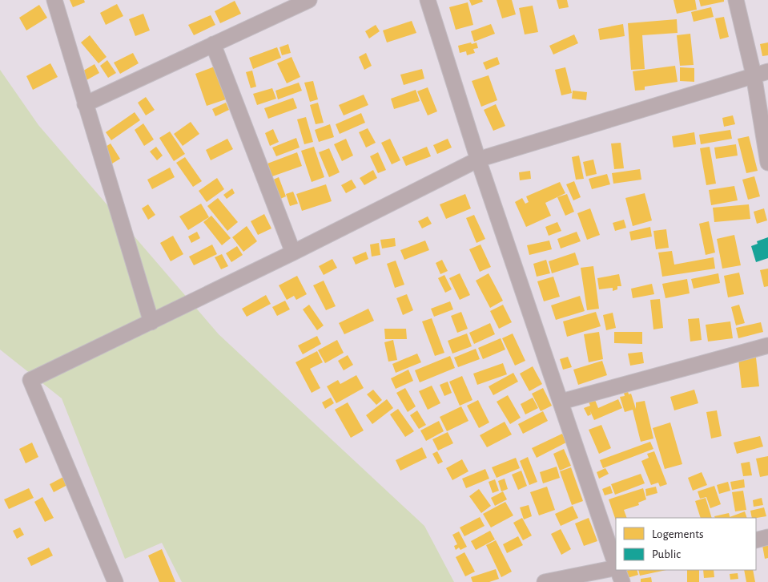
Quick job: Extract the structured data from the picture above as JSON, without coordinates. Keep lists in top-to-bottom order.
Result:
{
  "legend": ["Logements", "Public"]
}
